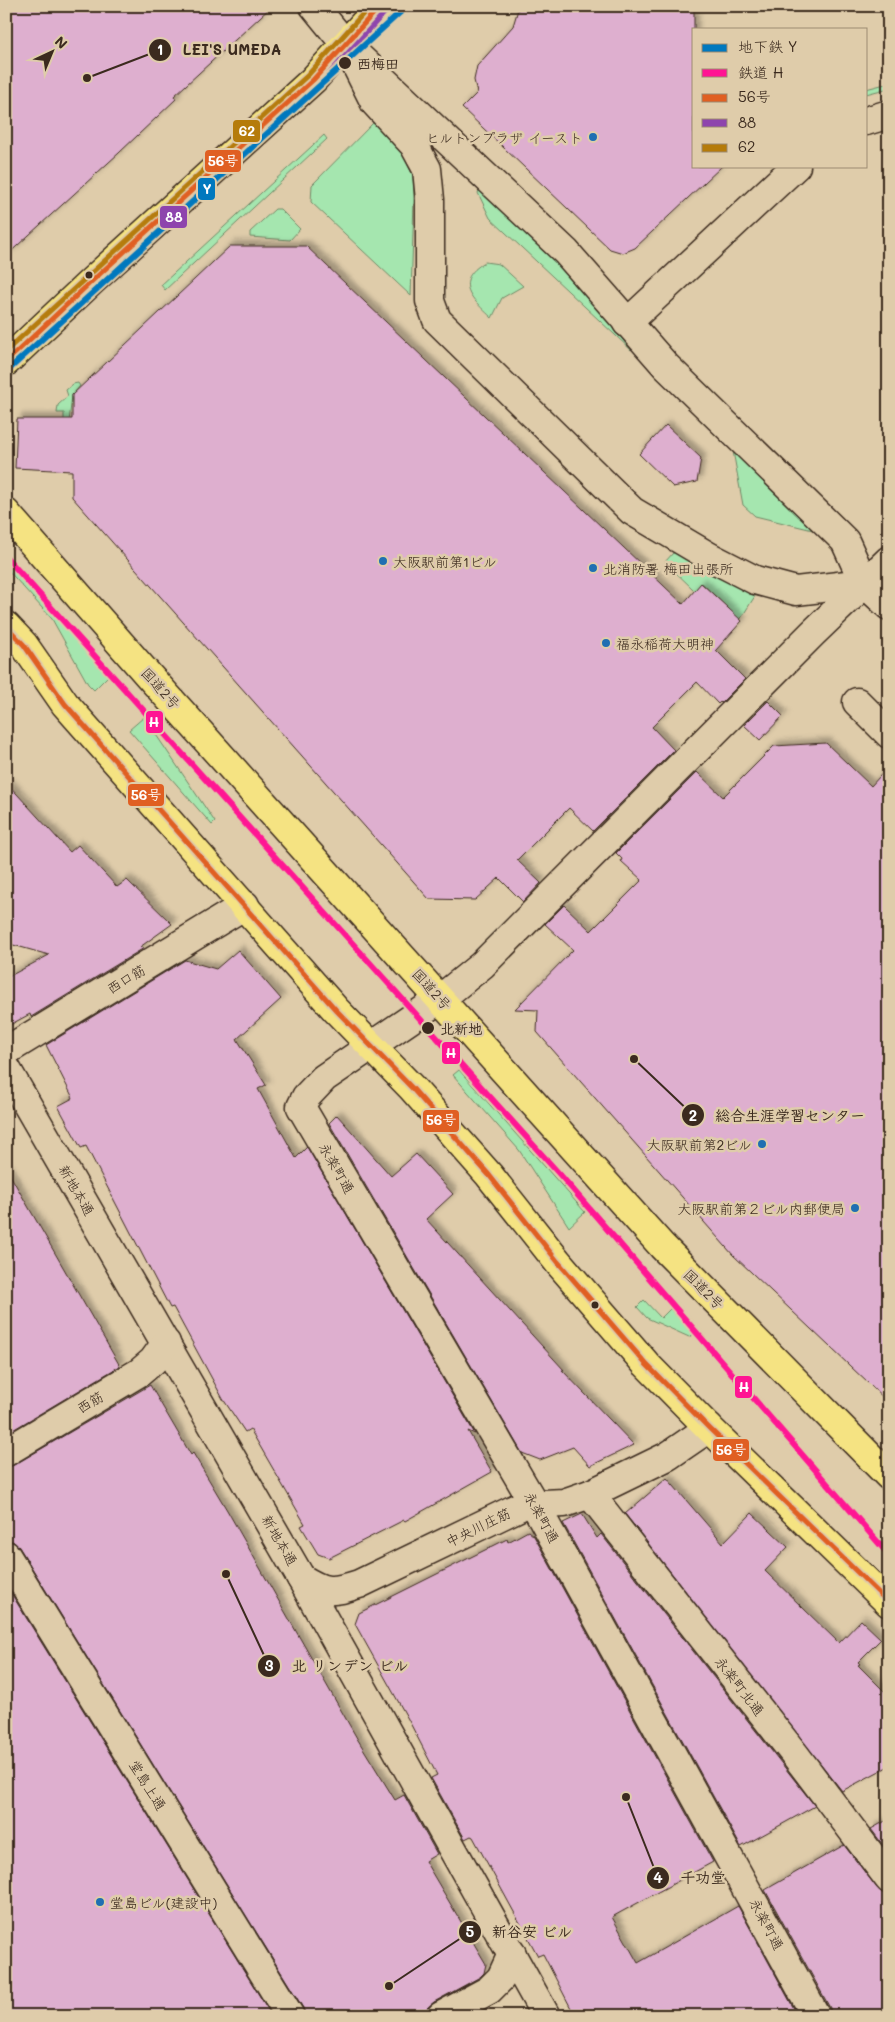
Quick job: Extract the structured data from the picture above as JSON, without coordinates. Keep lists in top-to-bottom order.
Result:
{
  "streets": {
    "main road": ["国道2号"],
    "street": [
      "西口筋",
      "永楽町通",
      "新地本通",
      "西筋",
      "中央川庄筋",
      "永楽町北通",
      "堂島上通"
    ]
  },
  "crossings": [
    ["永楽町通", "中央川庄筋"],
    ["新地本通", "西筋"],
    ["新地本通", "中央川庄筋"],
    ["中央川庄筋", "永楽町北通"]
  ],
  "places": [
    "西梅田",
    "LEI'S UMEDA",
    "ヒルトンプラザ イースト",
    "大阪駅前第1ビル",
    "北消防署 梅田出張所",
    "福永稲荷大明神",
    "北新地",
    "総合生涯学習センター",
    "大阪駅前第2ビル",
    "大阪駅前第２ビル内郵便局",
    "北 リンデン ビル",
    "千功堂",
    "堂島ビル(建設中)",
    "新谷安 ビル"
  ],
  "lines": [
    "metro line Y",
    "transit line 56号",
    "transit line 62",
    "transit line 88",
    "rail line H"
  ],
  "legend": [
    "地下鉄 Y",
    "鉄道 H",
    "56号",
    "88",
    "62"
  ],
  "north": "top right"
}
